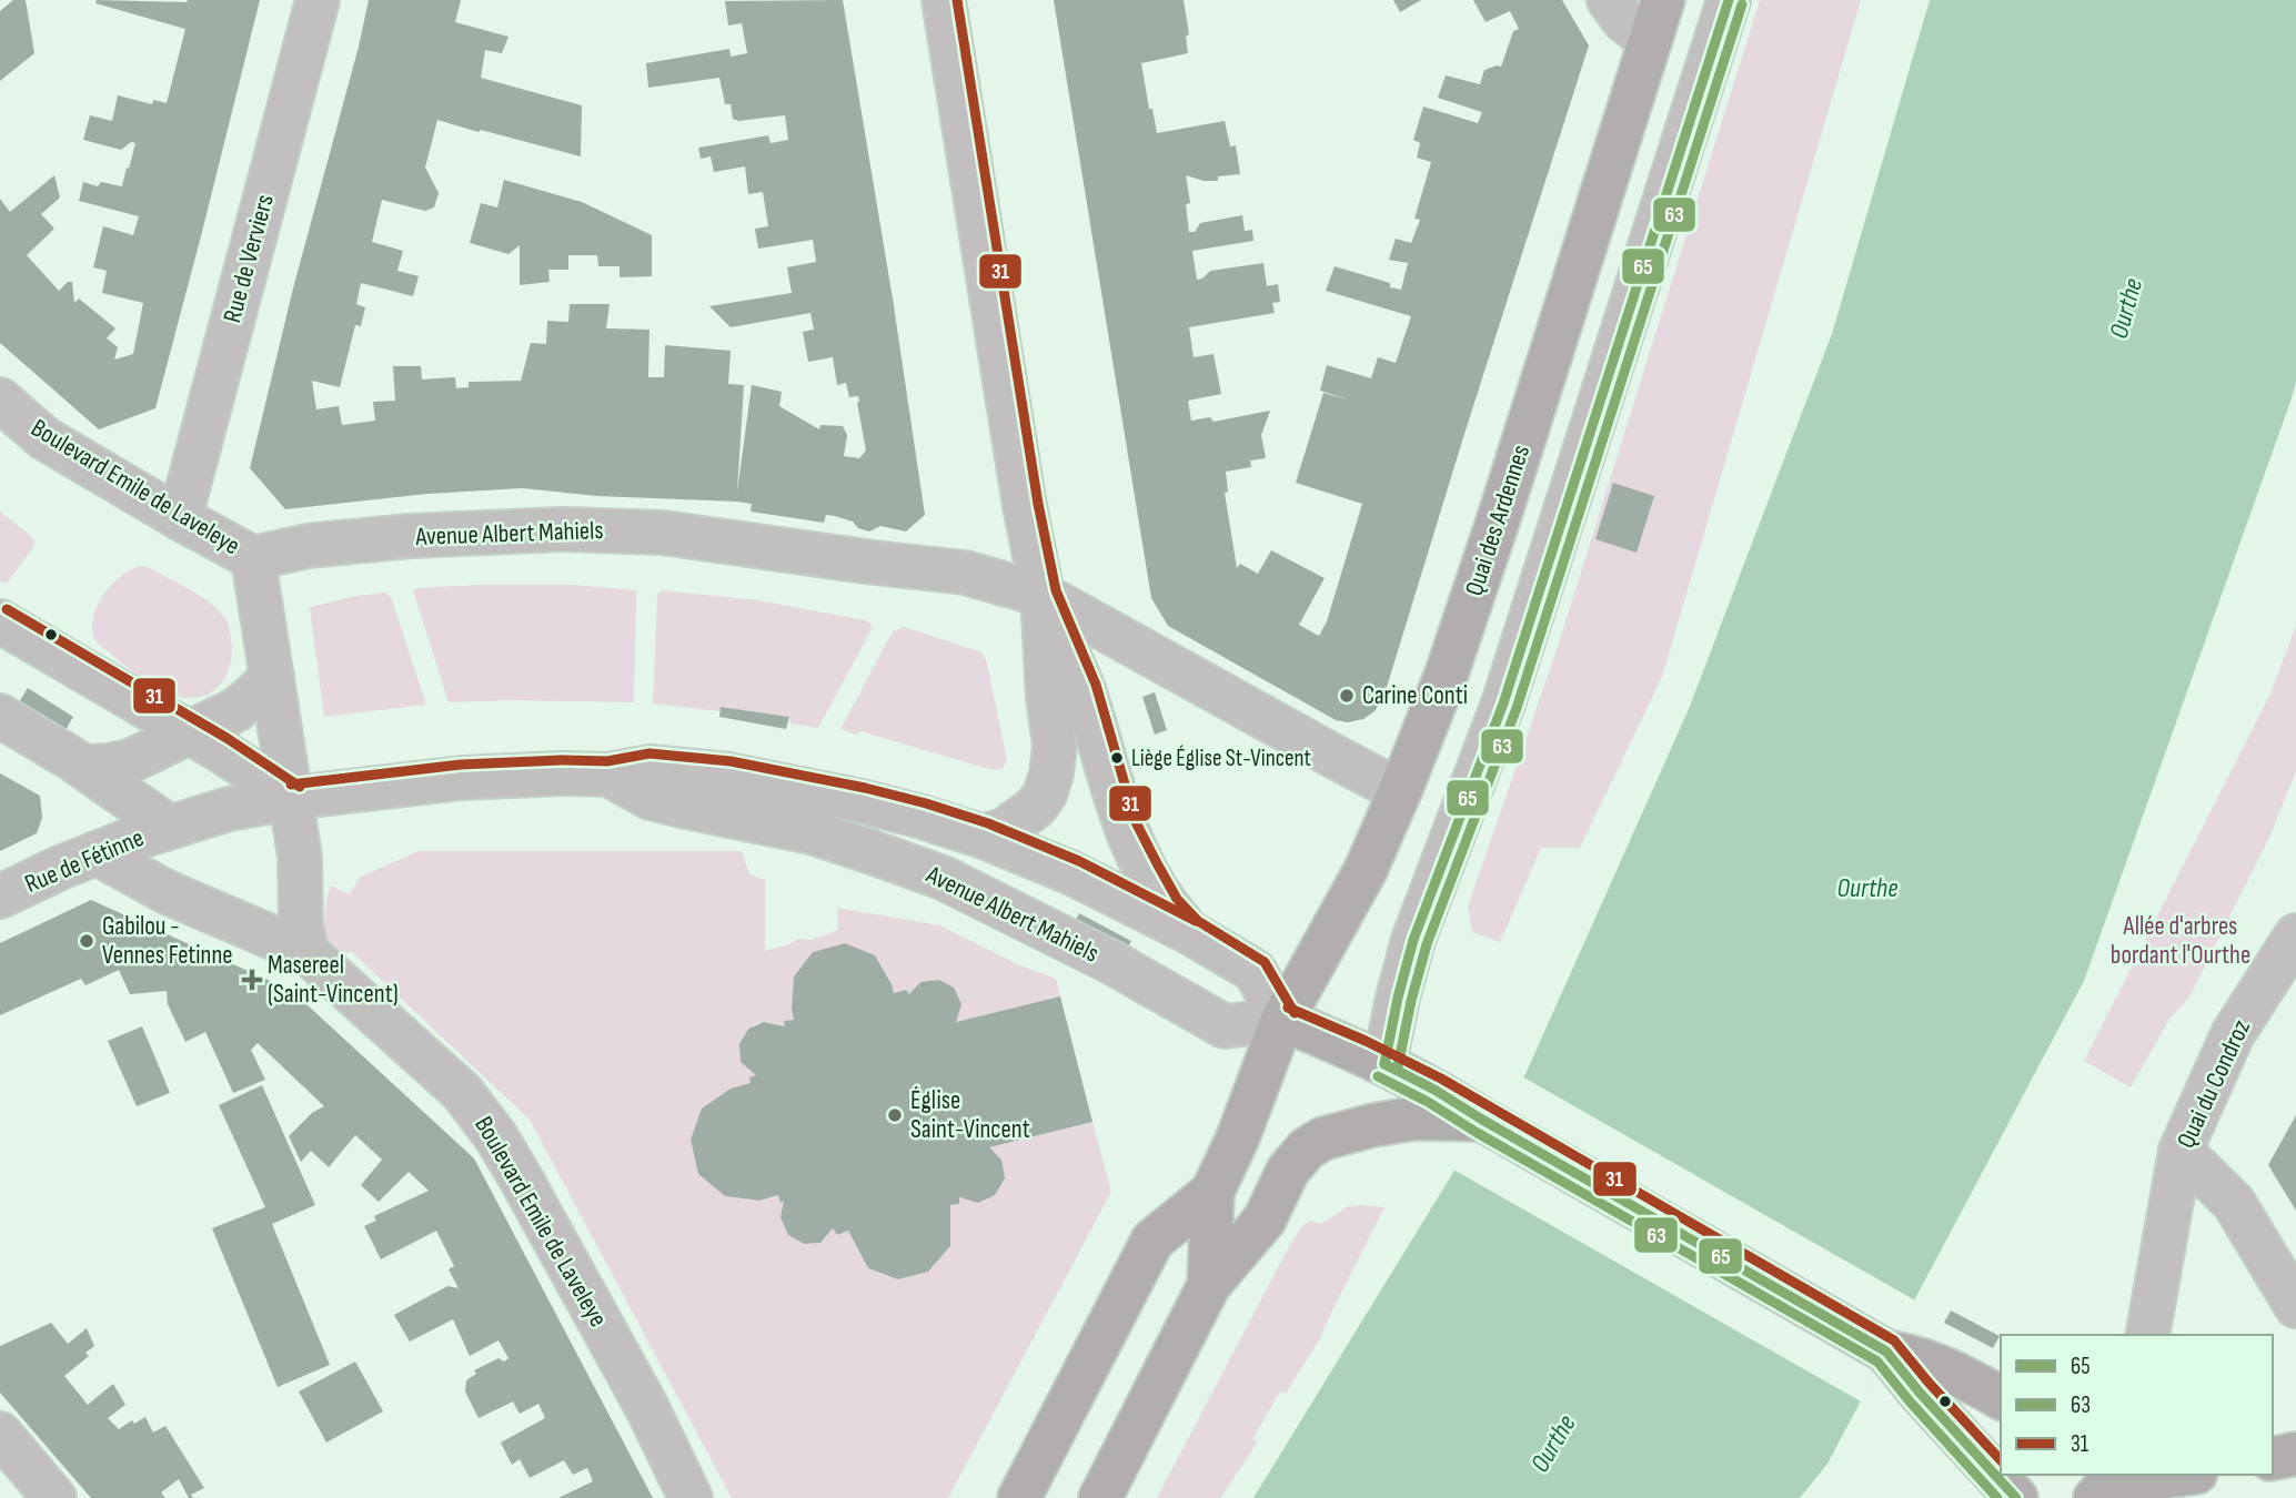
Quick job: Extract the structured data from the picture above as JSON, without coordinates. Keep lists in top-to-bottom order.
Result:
{
  "streets": {
    "main road": ["Quai des Ardennes"],
    "street": [
      "Rue de Verviers",
      "Boulevard Emile de Laveleye",
      "Avenue Albert Mahiels",
      "Rue de Fétinne",
      "Quai du Condroz"
    ]
  },
  "crossings": [
    ["Rue de Verviers", "Boulevard Emile de Laveleye"],
    ["Boulevard Emile de Laveleye", "Avenue Albert Mahiels"],
    ["Boulevard Emile de Laveleye", "Rue de Fétinne"],
    ["Quai des Ardennes", "Avenue Albert Mahiels"],
    ["Avenue Albert Mahiels", "Rue de Fétinne"]
  ],
  "water": ["Ourthe"],
  "parks": ["Allée d'arbres bordant l'Ourthe"],
  "places": {
    "other": [
      "Carine Conti",
      "Liège Église St-Vincent",
      "Gabilou - Vennes Fetinne",
      "Église Saint-Vincent"
    ],
    "health": ["Masereel (Saint-Vincent)"]
  },
  "lines": ["transit line 65", "transit line 31", "transit line 63"],
  "legend": ["65", "63", "31"]
}
